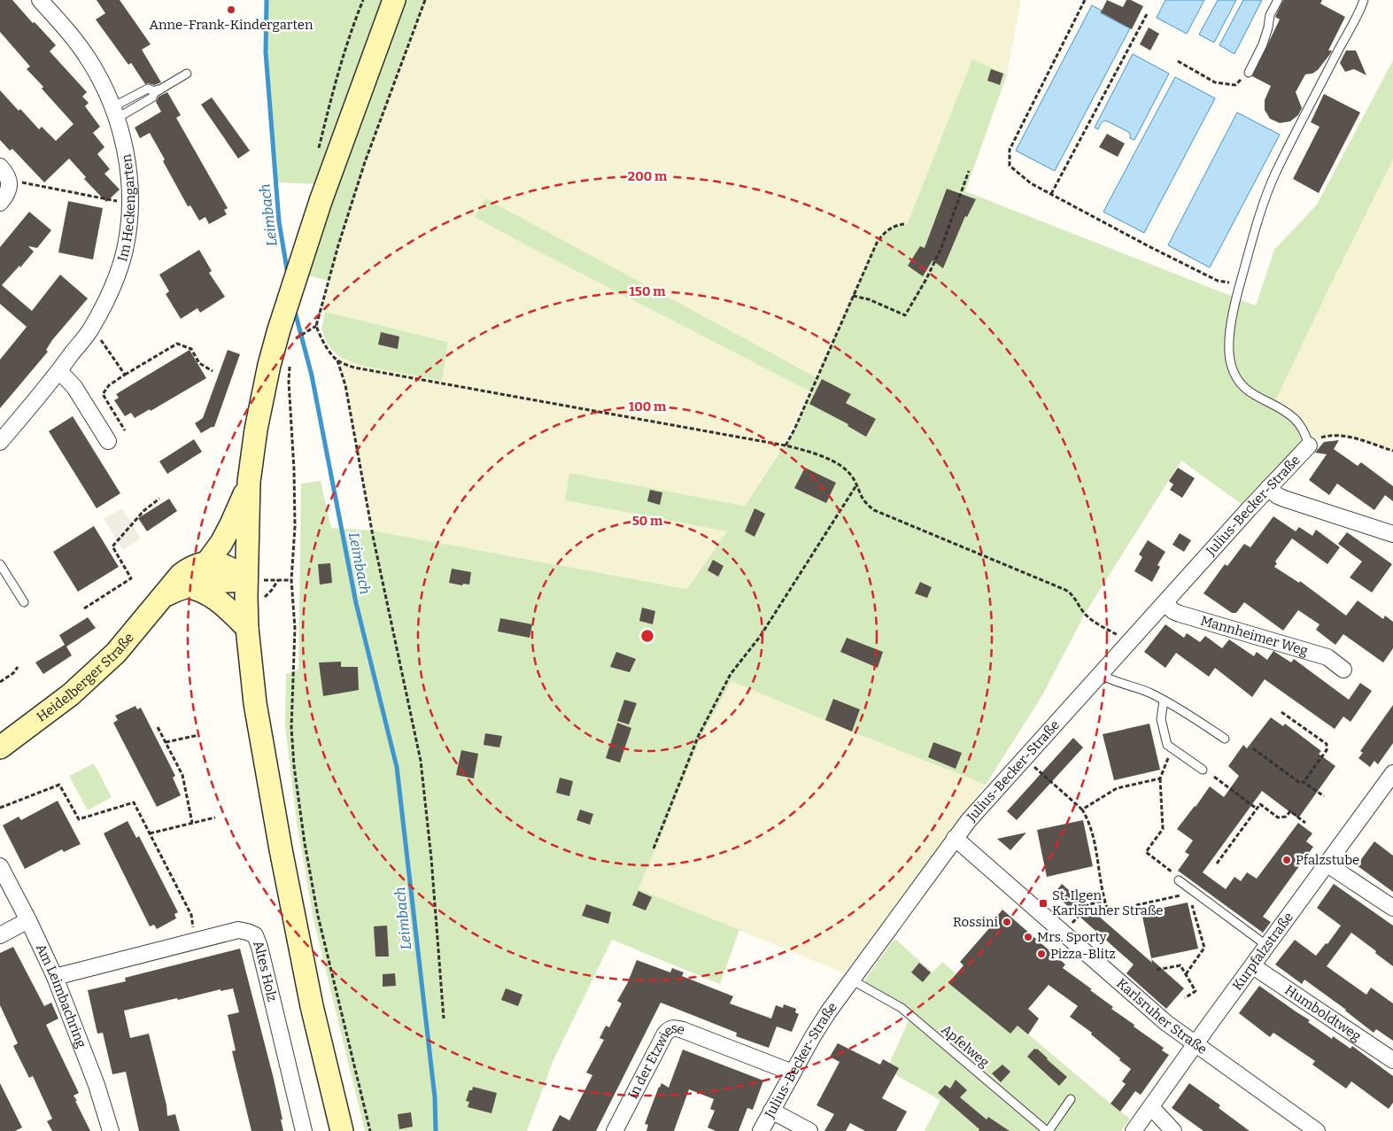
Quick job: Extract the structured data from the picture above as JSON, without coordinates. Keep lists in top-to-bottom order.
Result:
{
  "streets": {
    "main road": ["Heidelberger Straße"],
    "street": [
      "Im Heckengarten",
      "Julius-Becker-Straße",
      "Mannheimer Weg",
      "Kurpfalzstraße",
      "Altes Holz",
      "Am Leimbachring",
      "Humboldtweg",
      "Karlsruher Straße",
      "In der Etzwiese"
    ],
    "lane": ["Apfelweg"]
  },
  "crossings": [
    ["Julius-Becker-Straße", "Mannheimer Weg"],
    ["Julius-Becker-Straße", "Karlsruher Straße"],
    ["Julius-Becker-Straße", "Apfelweg"],
    ["Julius-Becker-Straße", "In der Etzwiese"],
    ["Kurpfalzstraße", "Humboldtweg"],
    ["Kurpfalzstraße", "Karlsruher Straße"],
    ["Altes Holz", "Am Leimbachring"]
  ],
  "water": ["Leimbach"],
  "places": {
    "other": [
      "Anne-Frank-Kindergarten",
      "Pfalzstube",
      "Rossini",
      "Mrs. Sporty",
      "Pizza-Blitz"
    ],
    "transit": ["St. Ilgen Karlsruher Straße"]
  },
  "rings": [
    "200 m",
    "150 m",
    "100 m",
    "50 m"
  ]
}
